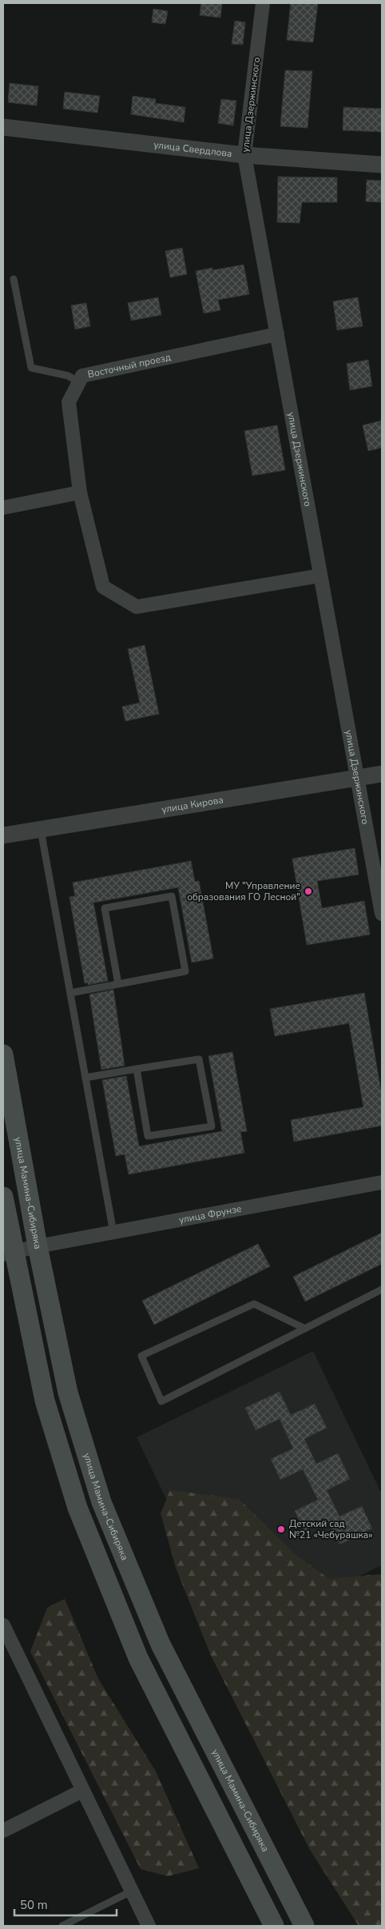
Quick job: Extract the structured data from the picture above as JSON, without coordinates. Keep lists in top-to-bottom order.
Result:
{
  "streets": {
    "main road": ["улица Мамина-Сибиряка"],
    "street": [
      "улица Дзержинского",
      "улица Свердлова",
      "Восточный проезд",
      "улица Кирова",
      "улица Фрунзе"
    ]
  },
  "crossings": [
    ["улица Дзержинского", "улица Свердлова"],
    ["улица Дзержинского", "Восточный проезд"],
    ["улица Дзержинского", "улица Кирова"],
    ["улица Мамина-Сибиряка", "улица Фрунзе"]
  ],
  "places": ["МУ \"Управление образования ГО Лесной\"", "Детский сад №21 «Чебурашка»"],
  "scale_bar": "50 m"
}
